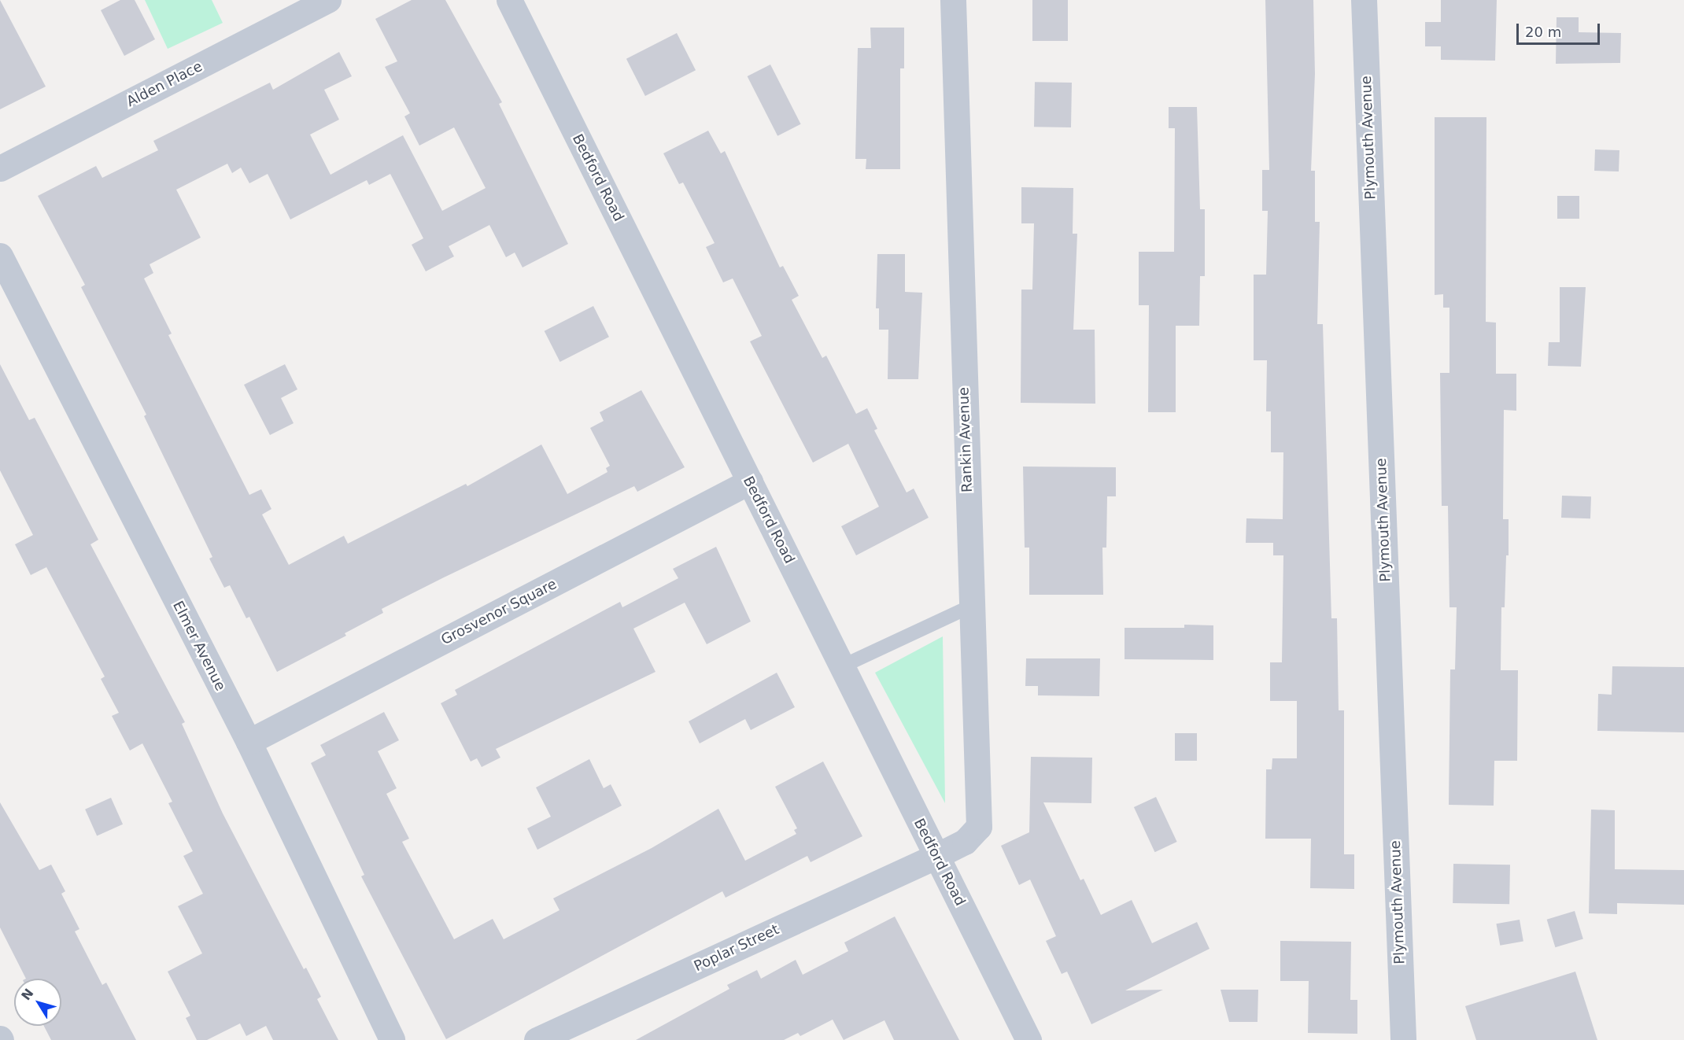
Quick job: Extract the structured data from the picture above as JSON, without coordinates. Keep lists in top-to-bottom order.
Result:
{
  "streets": {
    "street": [
      "Alden Place",
      "Plymouth Avenue",
      "Bedford Road",
      "Rankin Avenue",
      "Grosvenor Square",
      "Elmer Avenue",
      "Poplar Street"
    ]
  },
  "crossings": [
    ["Bedford Road", "Rankin Avenue"],
    ["Bedford Road", "Grosvenor Square"],
    ["Bedford Road", "Poplar Street"],
    ["Rankin Avenue", "Poplar Street"],
    ["Grosvenor Square", "Elmer Avenue"]
  ],
  "scale_bar": "20 m",
  "north": "top left"
}
